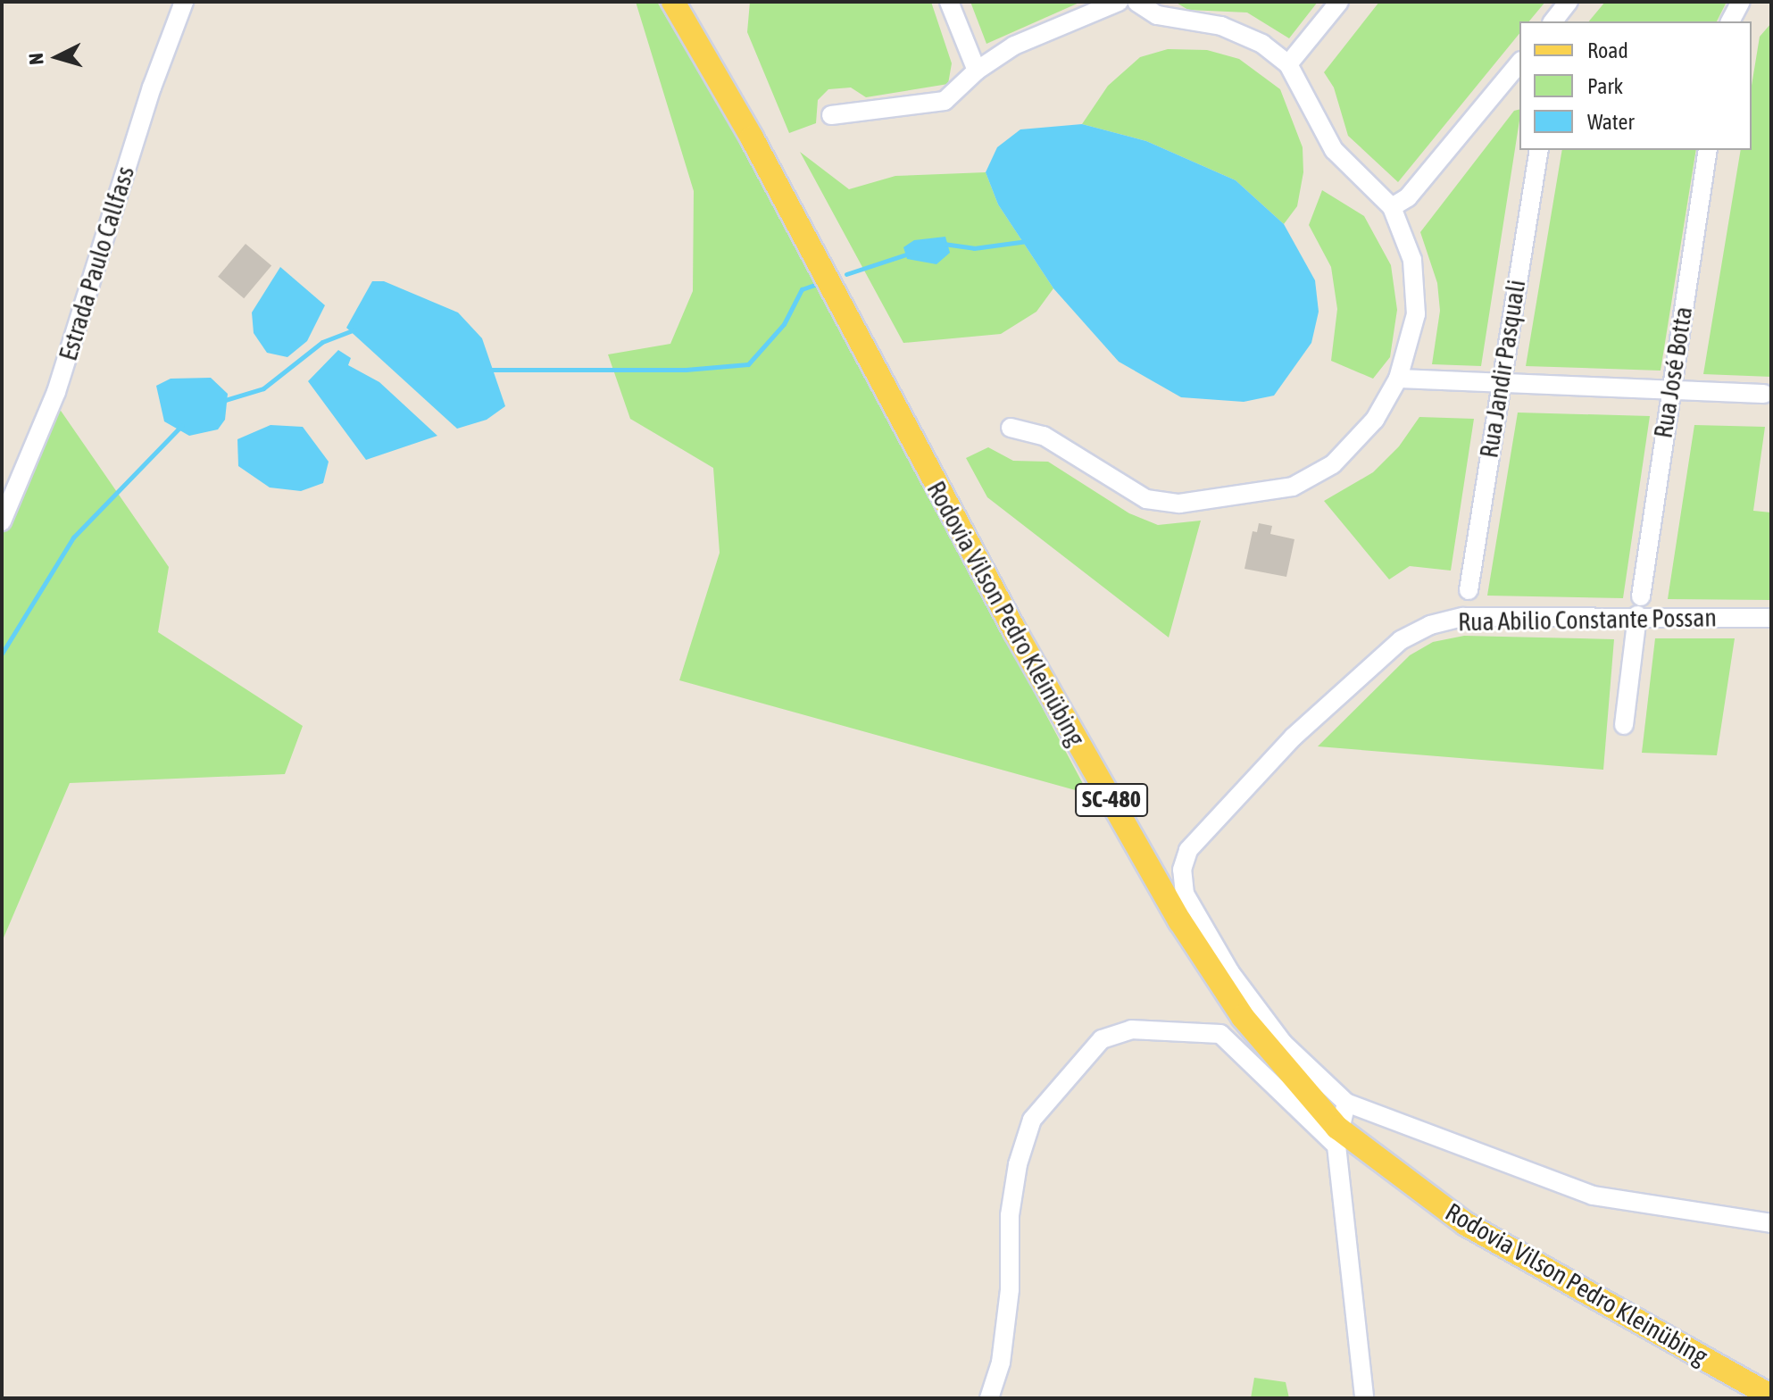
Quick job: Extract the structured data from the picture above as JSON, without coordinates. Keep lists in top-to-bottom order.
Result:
{
  "streets": {
    "main road": ["Rodovia Vilson Pedro Kleinübing", "SC-480"],
    "street": [
      "Estrada Paulo Callfass",
      "Rua Jandir Pasquali",
      "Rua José Botta",
      "Rua Abilio Constante Possan"
    ]
  },
  "legend": ["Road", "Park", "Water"],
  "north": "left"
}
